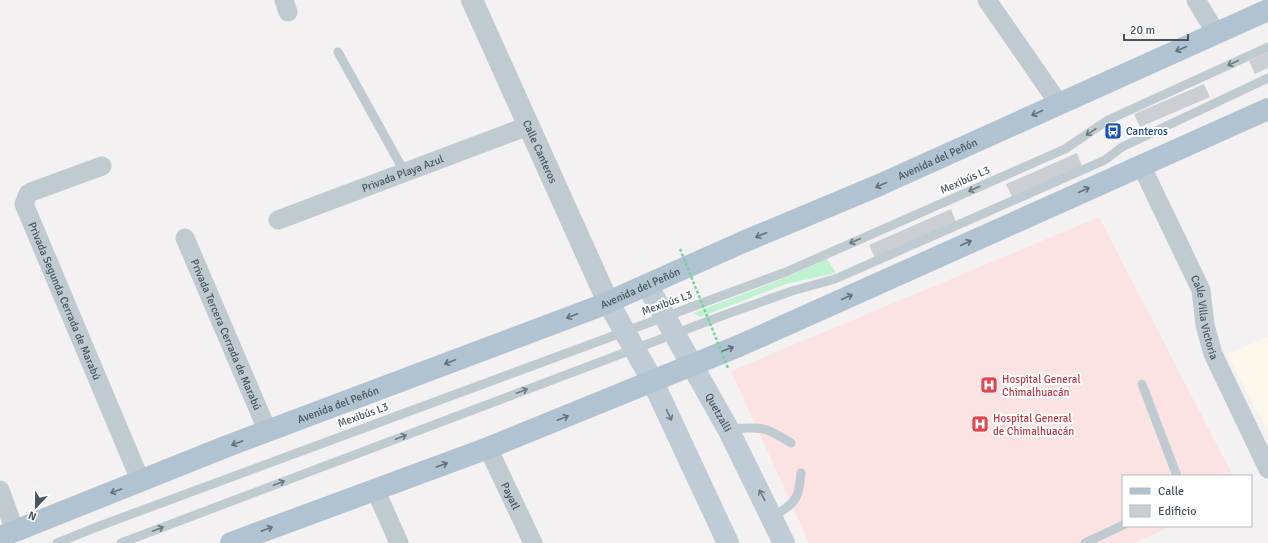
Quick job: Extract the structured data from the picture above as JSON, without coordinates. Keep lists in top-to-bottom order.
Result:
{
  "streets": {
    "main road": ["Avenida del Peñón", "Quetzalli"],
    "street": [
      "Calle Canteros",
      "Privada Playa Azul",
      "Privada Segunda Cerrada de Marabú",
      "Calle Villa Victoria",
      "Privada Tercera Cerrada de Marabú",
      "Payatl"
    ],
    "lane": ["Mexibús L3"]
  },
  "crossings": [
    ["Calle Canteros", "Avenida del Peñón"],
    ["Calle Canteros", "Privada Playa Azul"],
    ["Avenida del Peñón", "Privada Segunda Cerrada de Marabú"],
    ["Avenida del Peñón", "Privada Tercera Cerrada de Marabú"],
    ["Avenida del Peñón", "Quetzalli"],
    ["Mexibús L3", "Quetzalli"]
  ],
  "places": {
    "bus stop": ["Canteros"],
    "hospital": ["Hospital General Chimalhuacán", "Hospital General de Chimalhuacán"]
  },
  "legend": ["Calle", "Edificio"],
  "scale_bar": "20 m",
  "north": "bottom"
}
